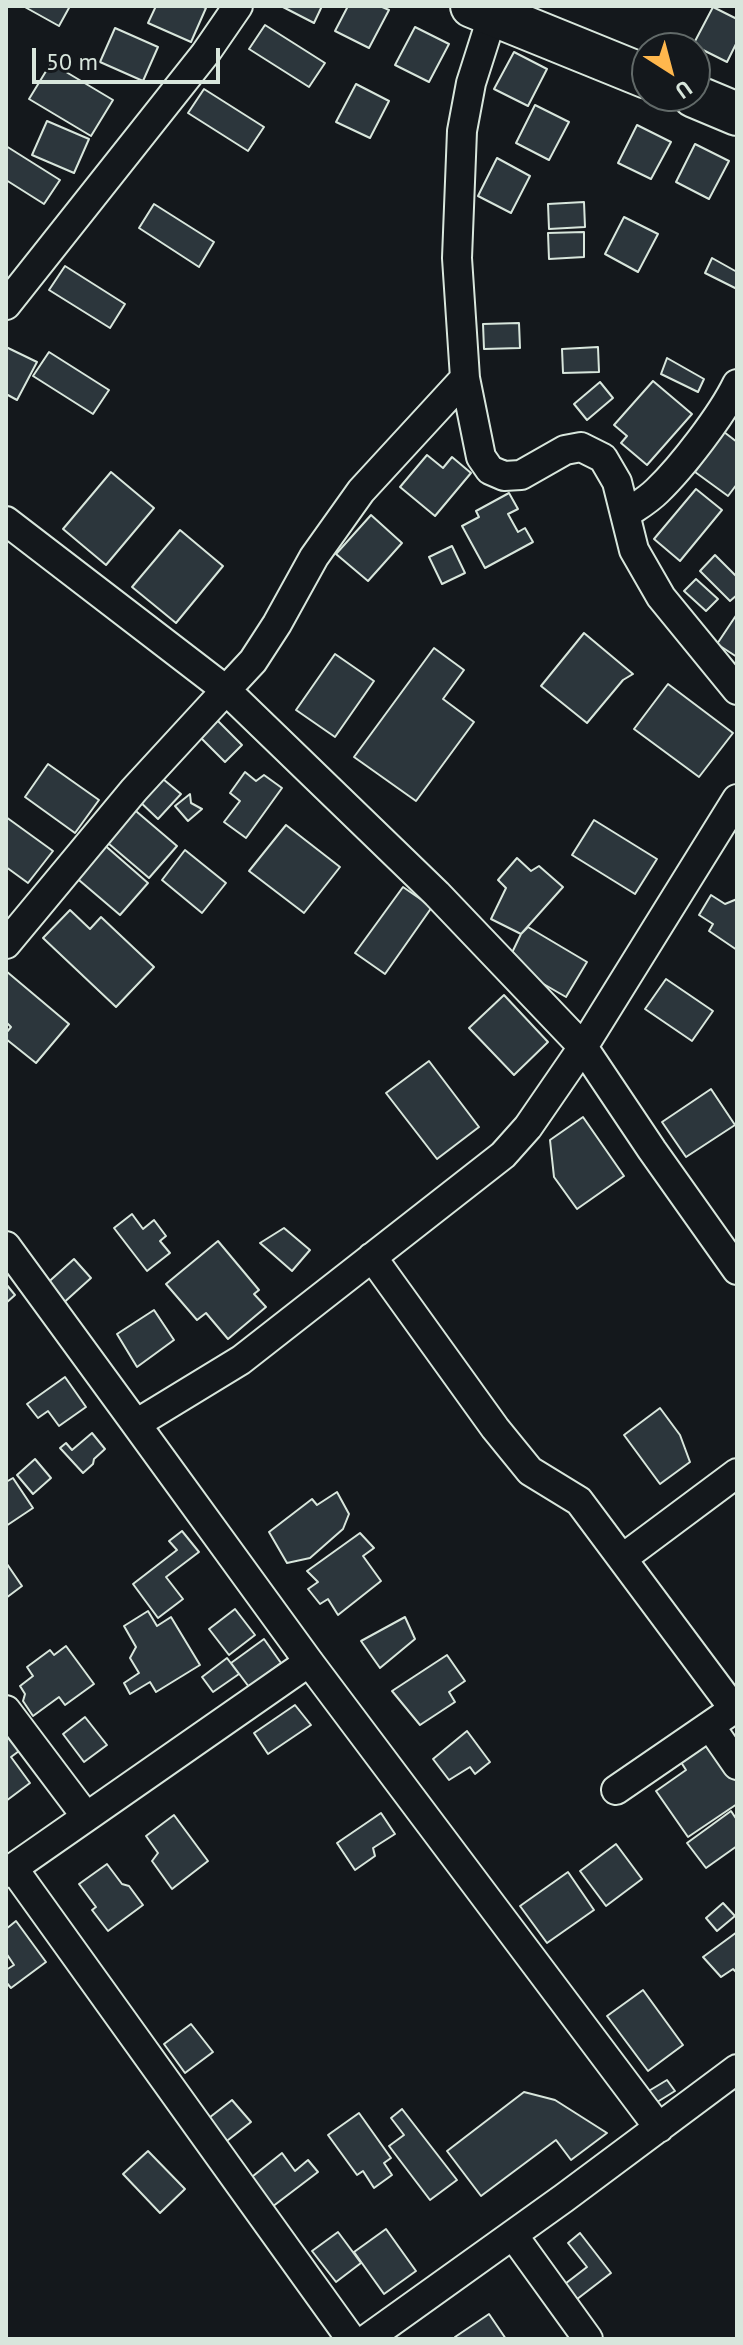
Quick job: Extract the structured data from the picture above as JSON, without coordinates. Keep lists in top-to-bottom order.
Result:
{
  "scale_bar": "50 m",
  "north": "bottom right"
}
